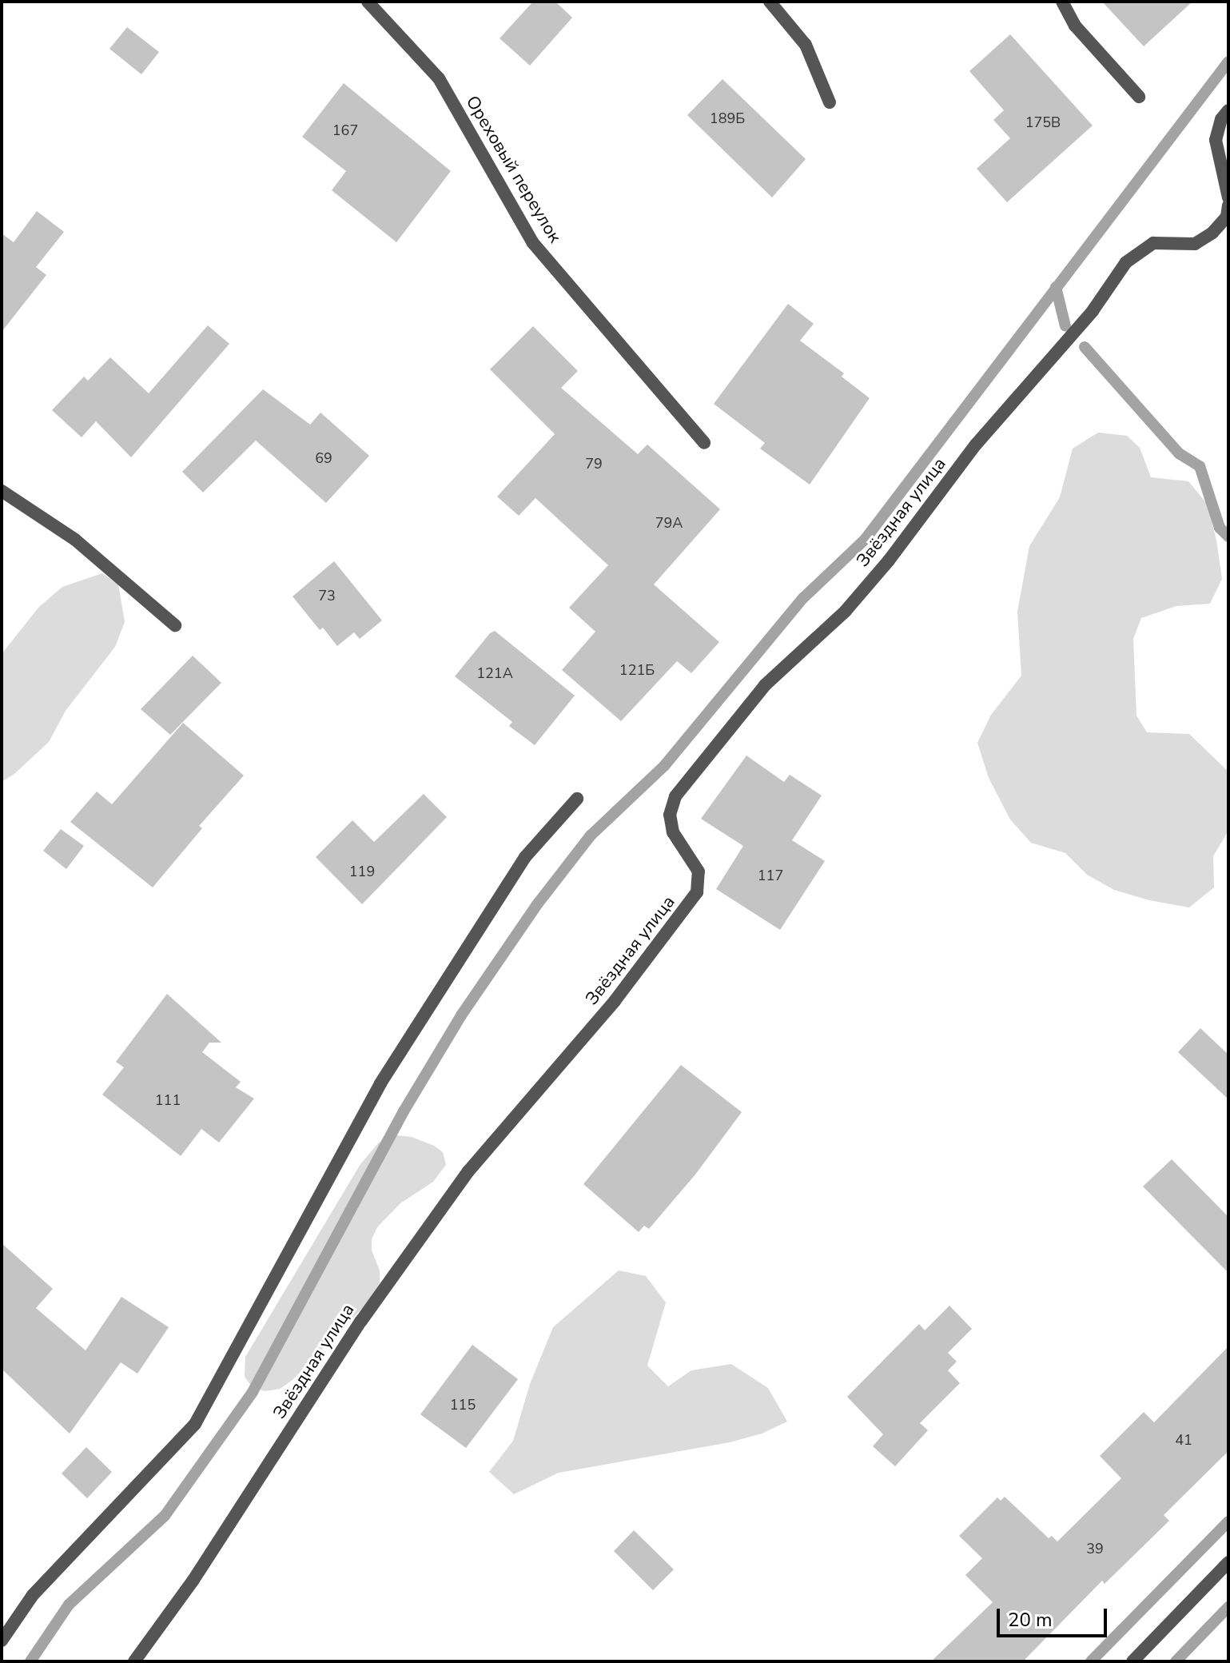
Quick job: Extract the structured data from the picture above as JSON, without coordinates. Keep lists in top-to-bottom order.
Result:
{
  "streets": {
    "street": ["Ореховый переулок", "Звёздная улица"]
  },
  "house_numbers": [
    "189Б",
    "175В",
    "167",
    "69",
    "79",
    "79А",
    "73",
    "121Б",
    "121А",
    "119",
    "117",
    "111",
    "115",
    "41",
    "39"
  ],
  "scale_bar": "20 m"
}
